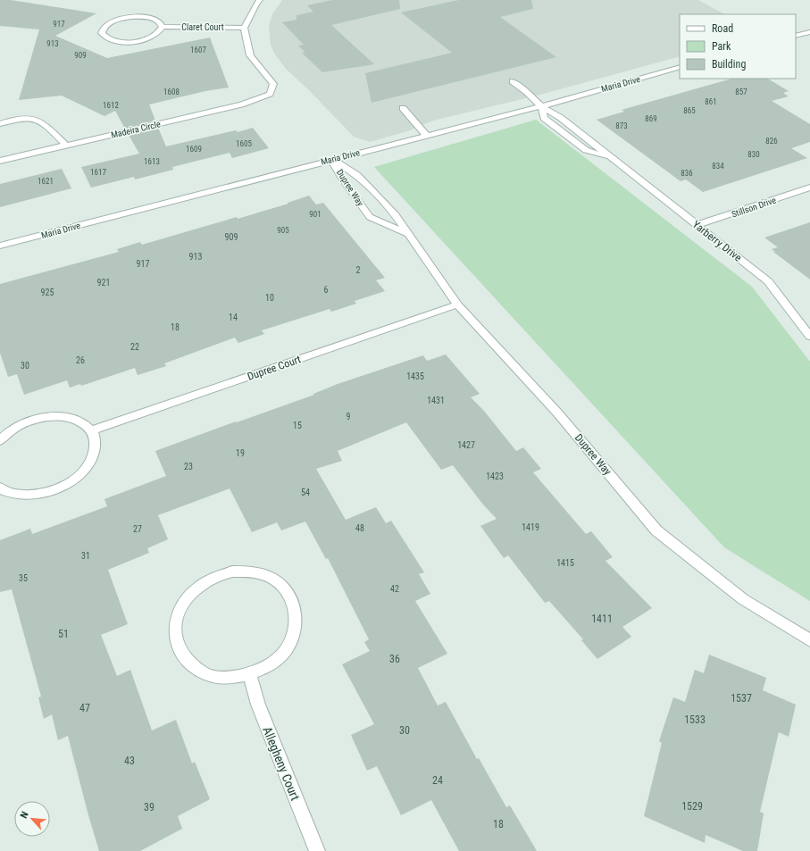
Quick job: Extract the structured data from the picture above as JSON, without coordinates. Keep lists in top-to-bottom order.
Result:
{
  "streets": {
    "street": [
      "Claret Court",
      "Maria Drive",
      "Madeira Circle",
      "Dupree Way",
      "Stillson Drive",
      "Yarberry Drive",
      "Dupree Court",
      "Allegheny Court"
    ]
  },
  "crossings": [
    ["Claret Court", "Madeira Circle"],
    ["Maria Drive", "Dupree Way"],
    ["Maria Drive", "Yarberry Drive"],
    ["Dupree Way", "Dupree Court"],
    ["Stillson Drive", "Yarberry Drive"]
  ],
  "house_numbers": [
    "917",
    "913",
    "1607",
    "909",
    "1608",
    "857",
    "861",
    "1612",
    "865",
    "869",
    "873",
    "826",
    "1605",
    "1609",
    "830",
    "1613",
    "834",
    "1617",
    "836",
    "1621",
    "901",
    "905",
    "909",
    "913",
    "917",
    "2",
    "921",
    "6",
    "925",
    "10",
    "14",
    "18",
    "22",
    "26",
    "30",
    "1435",
    "1431",
    "9",
    "15",
    "1427",
    "19",
    "23",
    "1423",
    "54",
    "1419",
    "48",
    "27",
    "31",
    "1415",
    "35",
    "42",
    "1411",
    "51",
    "36",
    "1537",
    "47",
    "1533",
    "30",
    "43",
    "24",
    "1529",
    "39",
    "18"
  ],
  "legend": ["Road", "Park", "Building"],
  "north": "top left"
}
